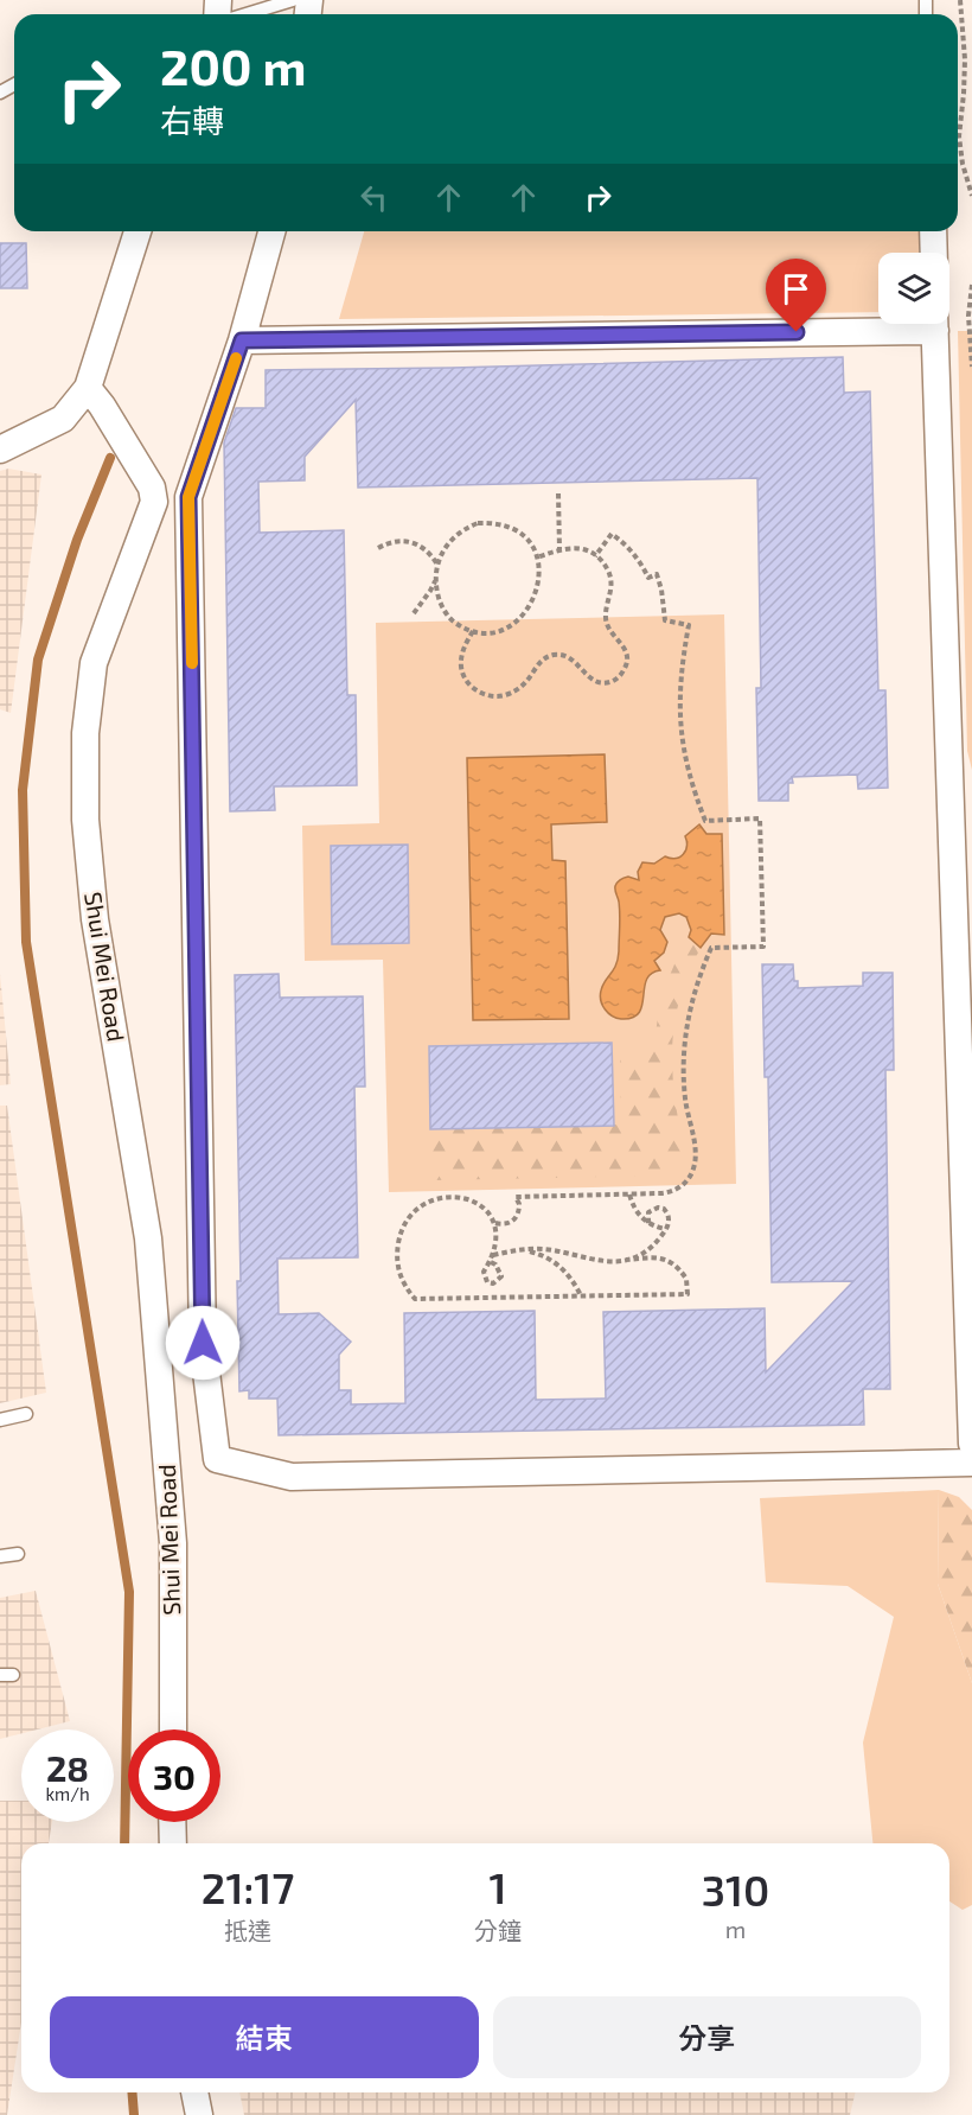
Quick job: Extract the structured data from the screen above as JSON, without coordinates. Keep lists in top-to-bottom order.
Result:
{
  "streets": {
    "street": ["Shui Mei Road"]
  },
  "page": {
    "turn": ["200 m", "右轉"],
    "speed": "28 km/h",
    "limit": "30",
    "eta": [
      "21:17",
      "抵達",
      "1",
      "分鐘",
      "310",
      "m"
    ],
    "buttons": ["結束", "分享"]
  }
}
